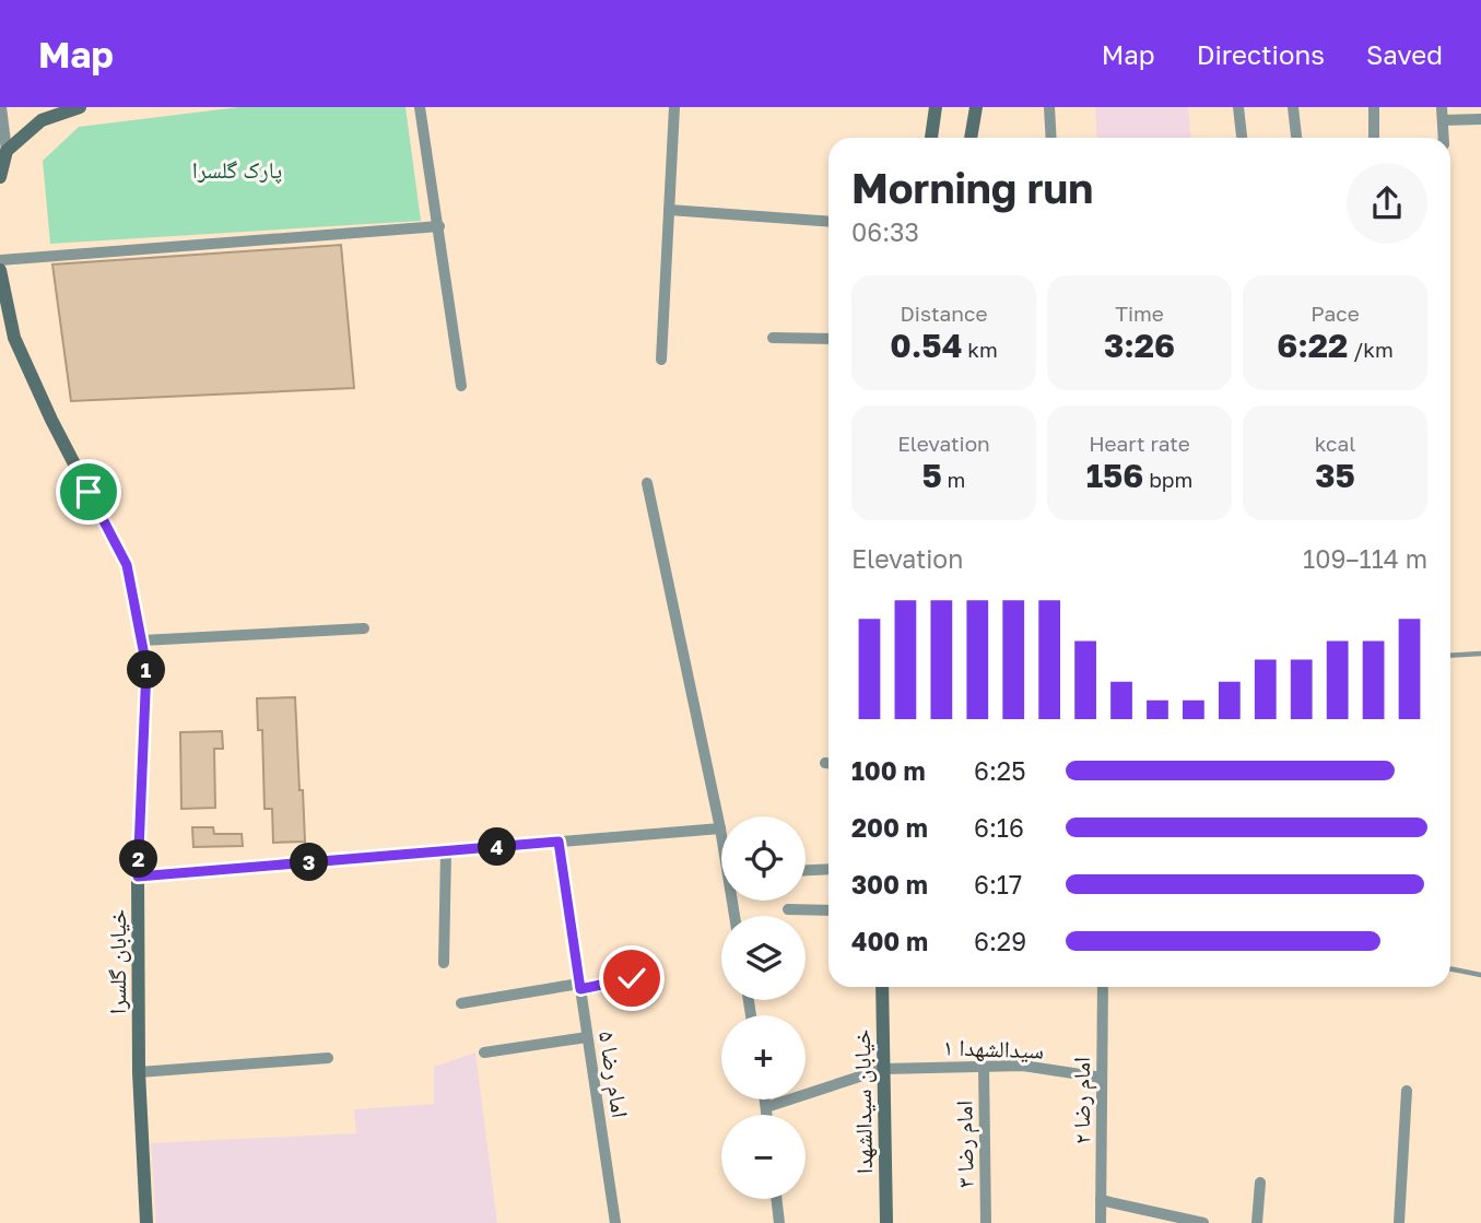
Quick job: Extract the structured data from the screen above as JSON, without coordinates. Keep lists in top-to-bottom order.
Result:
{
  "streets": {
    "street": [
      "خیابان گلسرا",
      "سیدالشهدا ۱",
      "امام رضا ۵",
      "امام رضا ۲",
      "خیابان سیدالشهدا",
      "امام رضا ۳"
    ]
  },
  "crossings": [
    ["سیدالشهدا ۱", "امام رضا ۲"],
    ["سیدالشهدا ۱", "خیابان سیدالشهدا"],
    ["سیدالشهدا ۱", "امام رضا ۳"]
  ],
  "parks": ["پارک گلسرا"],
  "page": {
    "header": "Map",
    "nav": ["Map", "Directions", "Saved"],
    "heading": ["Morning run", "06:33"],
    "stats": [
      ["Distance", "0.54 km"],
      ["Time", "3:26"],
      ["Pace", "6:22 /km"],
      ["Elevation", "5 m"],
      ["Heart rate", "156 bpm"],
      ["kcal", "35"]
    ],
    "chart": ["Elevation", "109–114 m"],
    "pins": [
      "1",
      "4",
      "2",
      "3"
    ],
    "list": [
      {
        "name": "100 m",
        "note": "6:25"
      },
      {
        "name": "200 m",
        "note": "6:16"
      },
      {
        "name": "300 m",
        "note": "6:17"
      },
      {
        "name": "400 m",
        "note": "6:29"
      }
    ],
    "map_buttons": ["+", "−"]
  }
}
